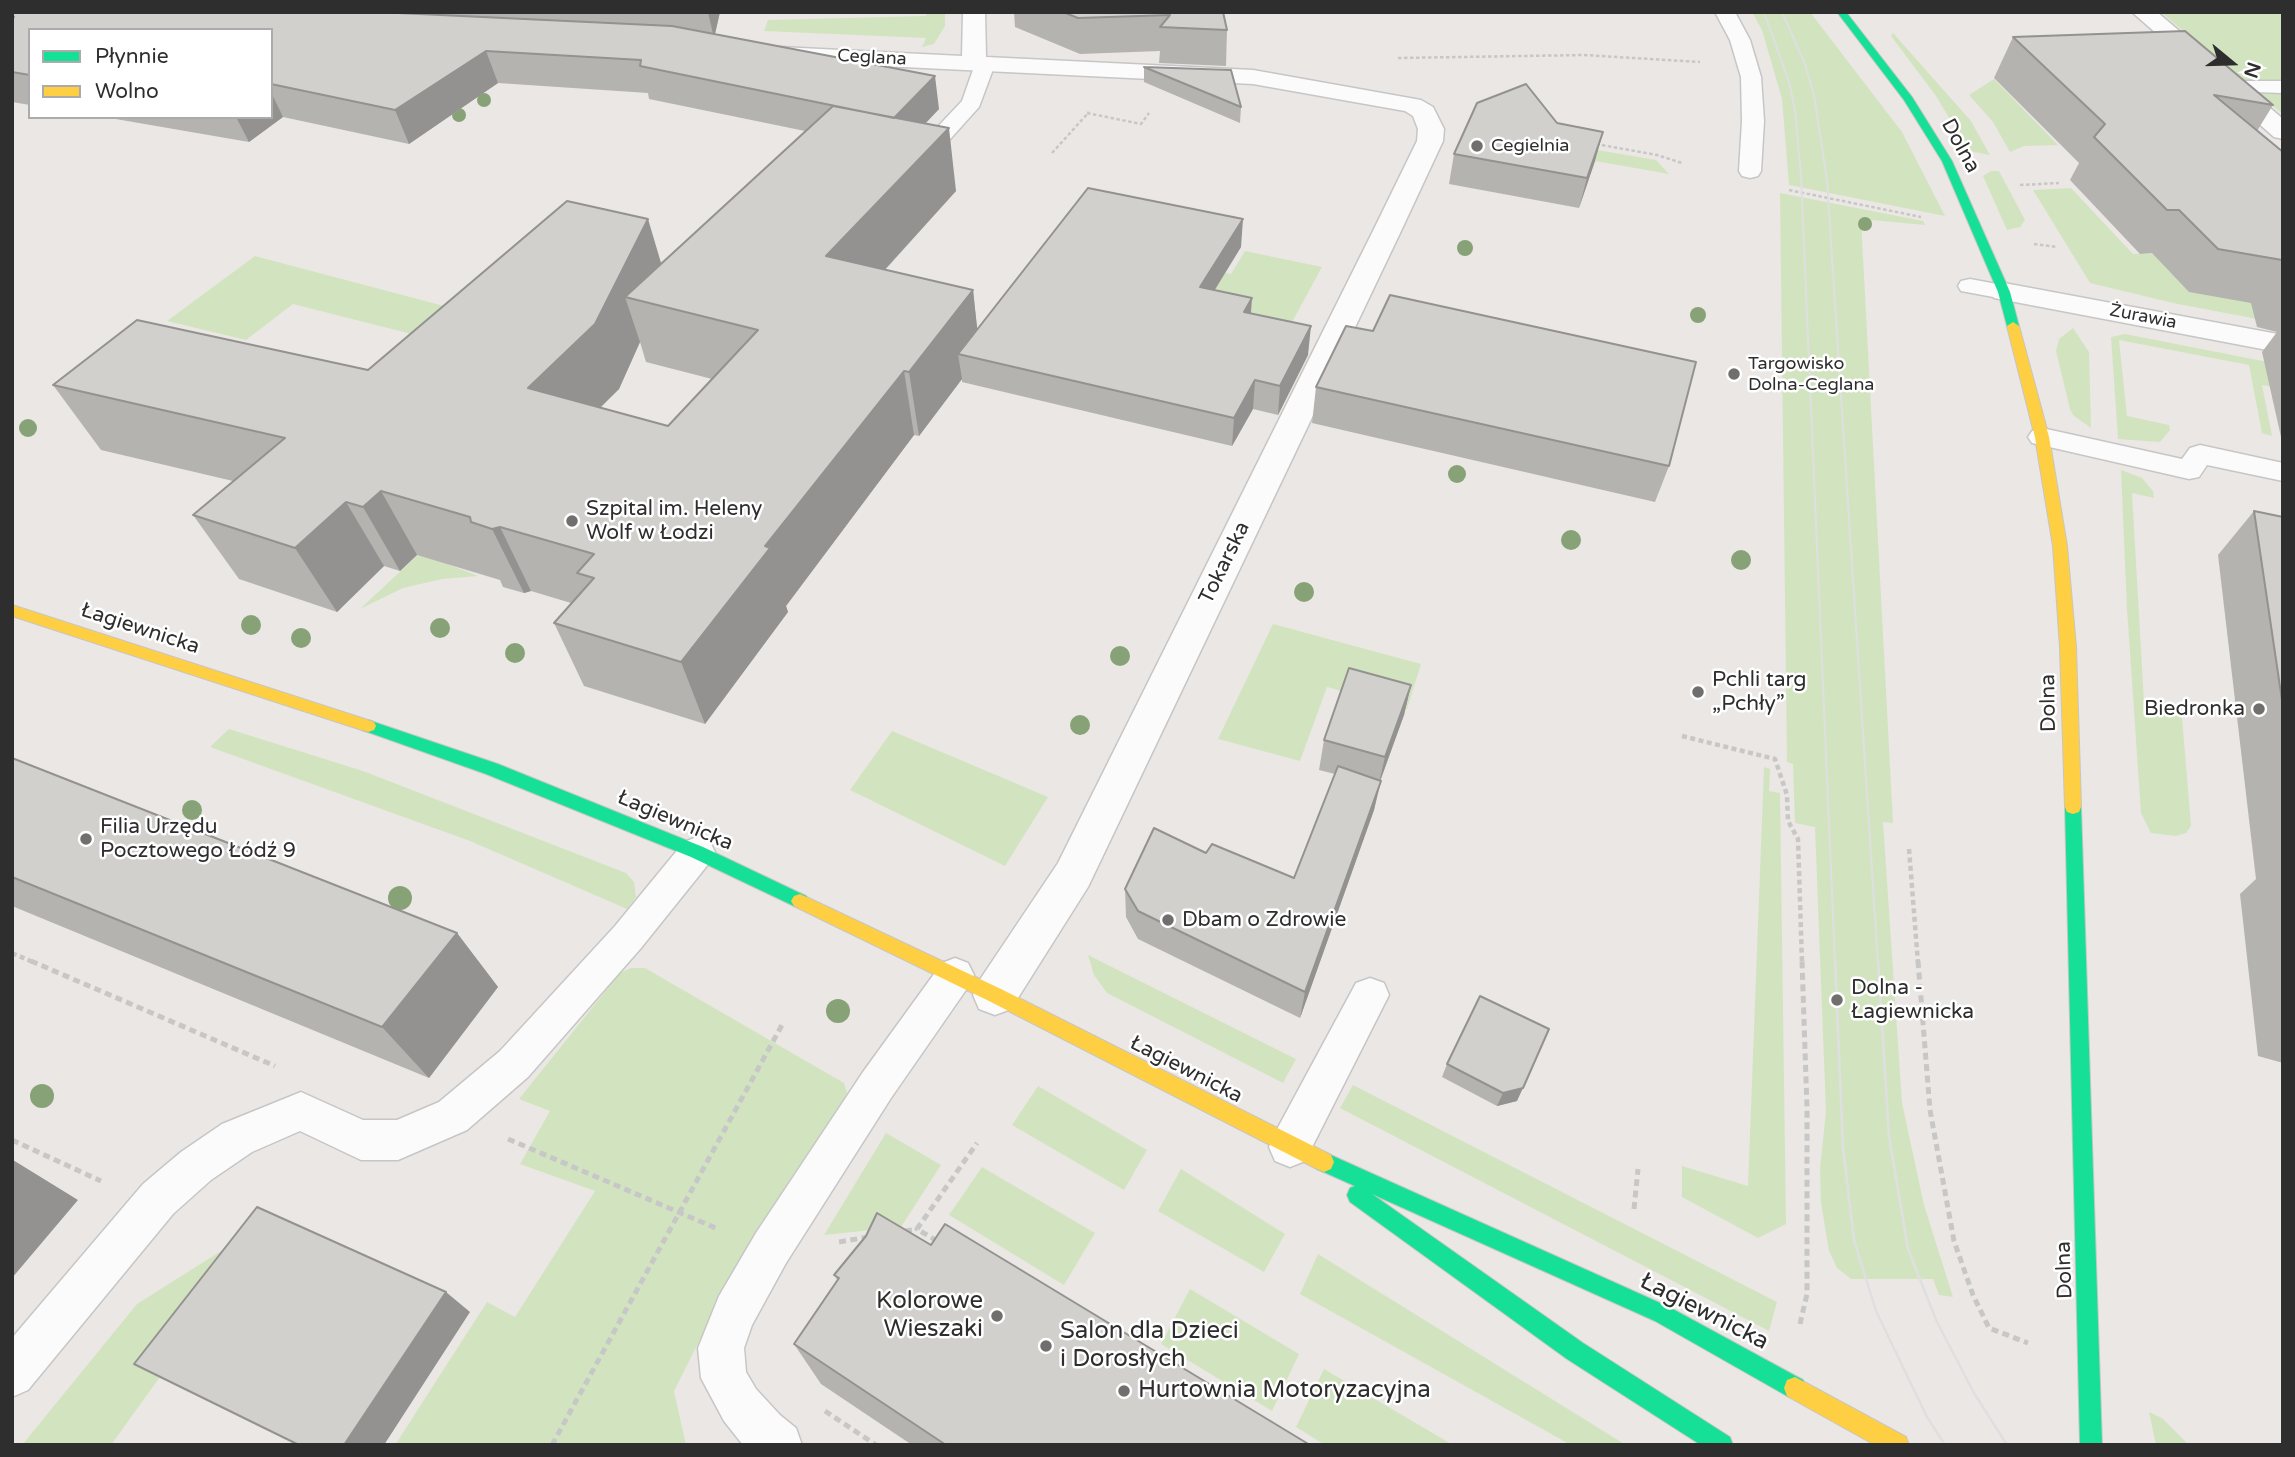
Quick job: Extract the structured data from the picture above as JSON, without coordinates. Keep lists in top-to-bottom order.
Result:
{
  "streets": {
    "street": [
      "Ceglana",
      "Dolna",
      "Żurawia",
      "Tokarska",
      "Łagiewnicka"
    ]
  },
  "crossings": [
    ["Ceglana", "Tokarska"],
    ["Dolna", "Żurawia"],
    ["Tokarska", "Łagiewnicka"]
  ],
  "places": [
    "Cegielnia",
    "Targowisko Dolna-Ceglana",
    "Szpital im. Heleny Wolf w Łodzi",
    "Pchli targ „Pchły”",
    "Biedronka",
    "Filia Urzędu Pocztowego Łódź 9",
    "Dbam o Zdrowie",
    "Dolna - Łagiewnicka",
    "Kolorowe Wieszaki",
    "Salon dla Dzieci i Dorosłych",
    "Hurtownia Motoryzacyjna"
  ],
  "legend": ["Płynnie", "Wolno"],
  "north": "right"
}
